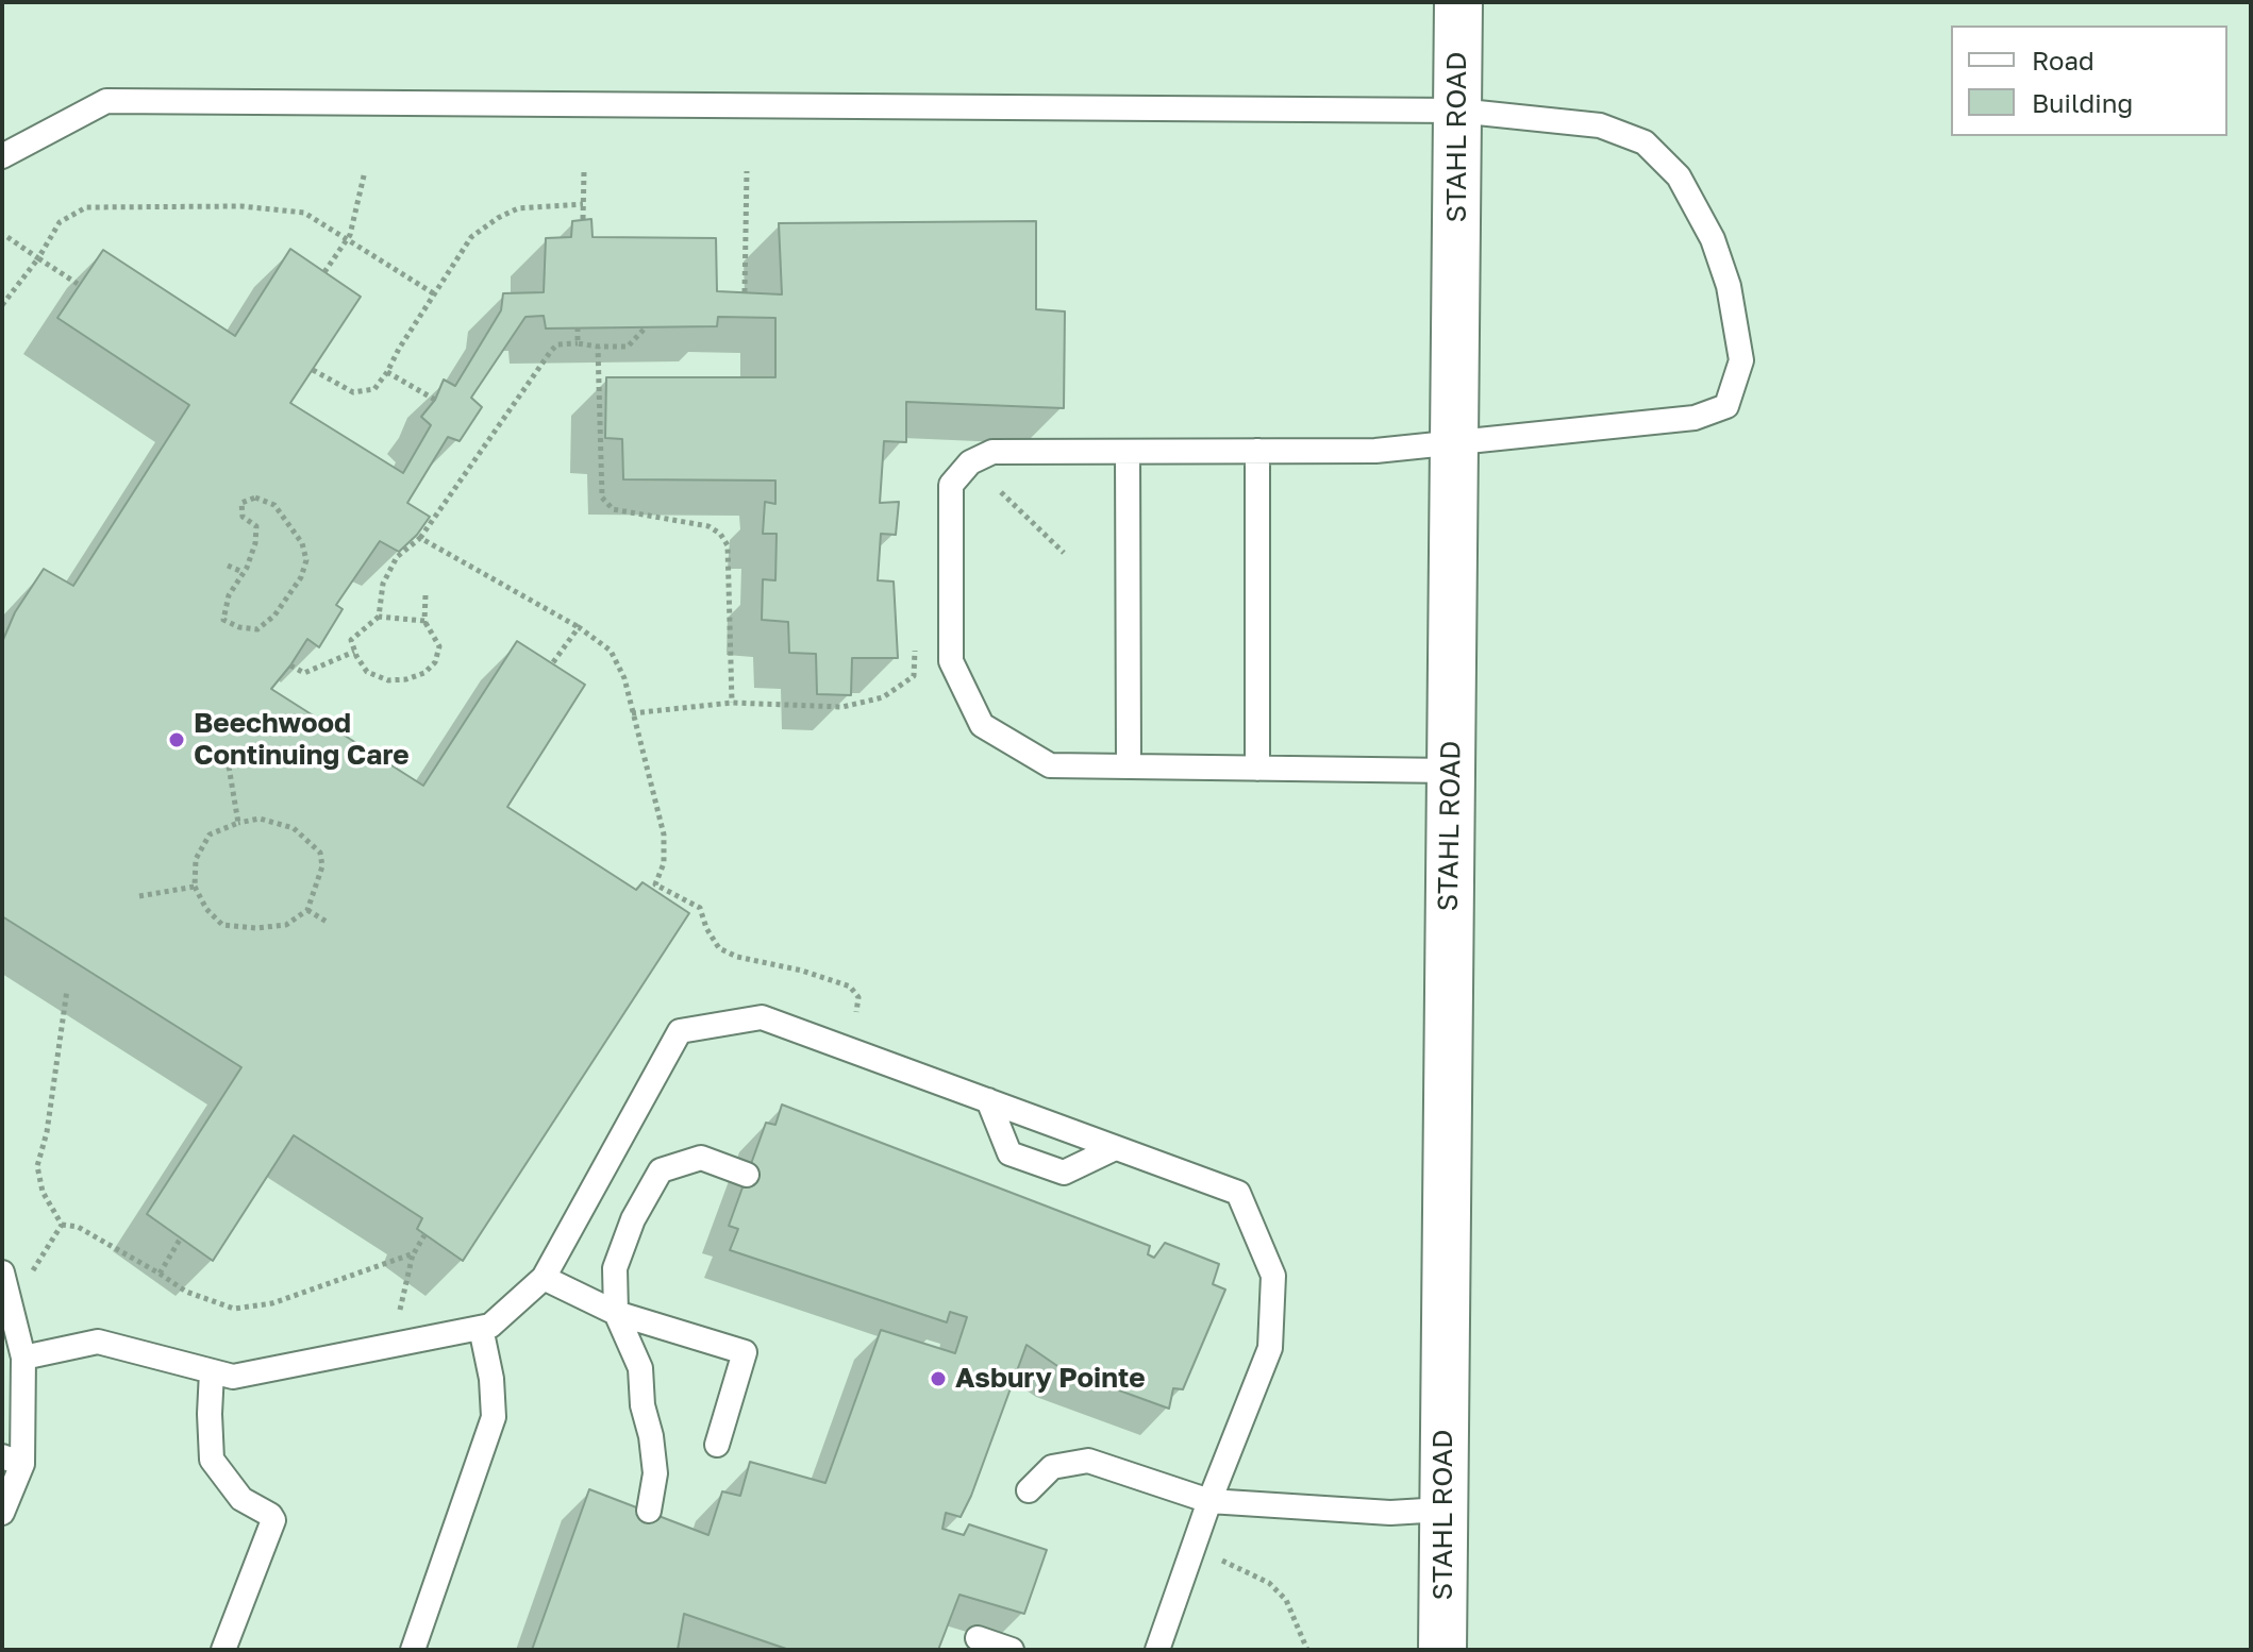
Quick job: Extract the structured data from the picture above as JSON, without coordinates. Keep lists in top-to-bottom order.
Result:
{
  "streets": {
    "street": ["STAHL ROAD"]
  },
  "places": ["Beechwood Continuing Care", "Asbury Pointe"],
  "legend": ["Road", "Building"]
}
